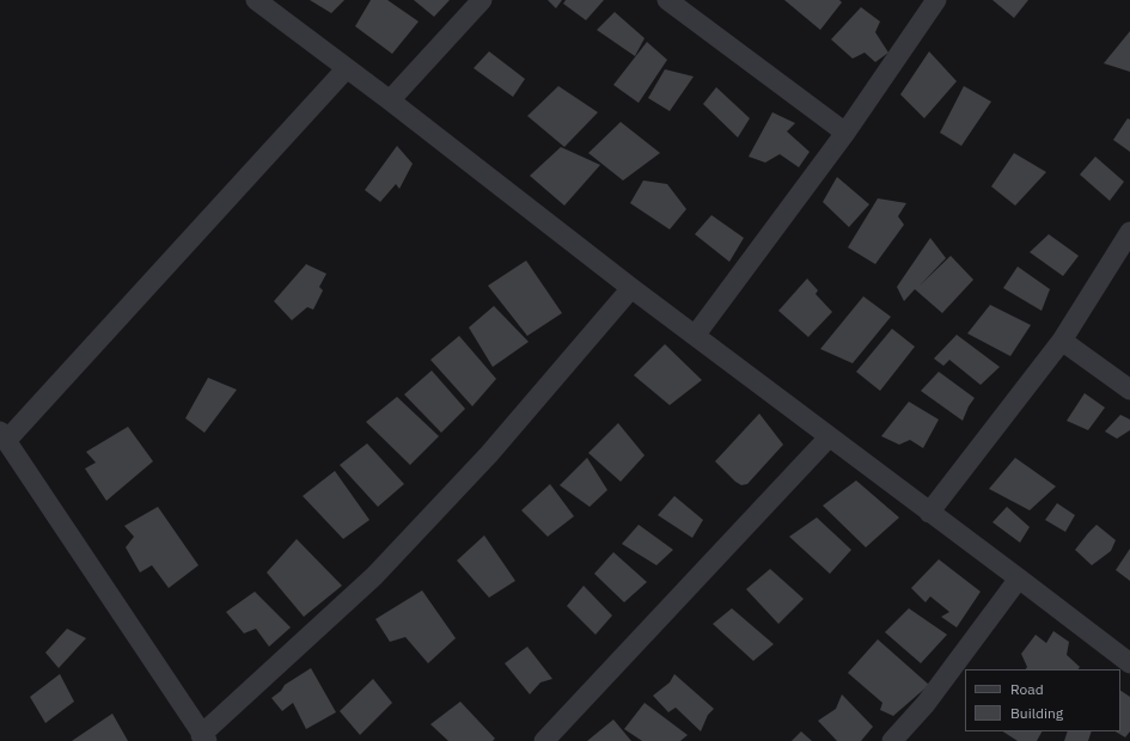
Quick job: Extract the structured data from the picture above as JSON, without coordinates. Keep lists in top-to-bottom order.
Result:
{
  "legend": ["Road", "Building"]
}
